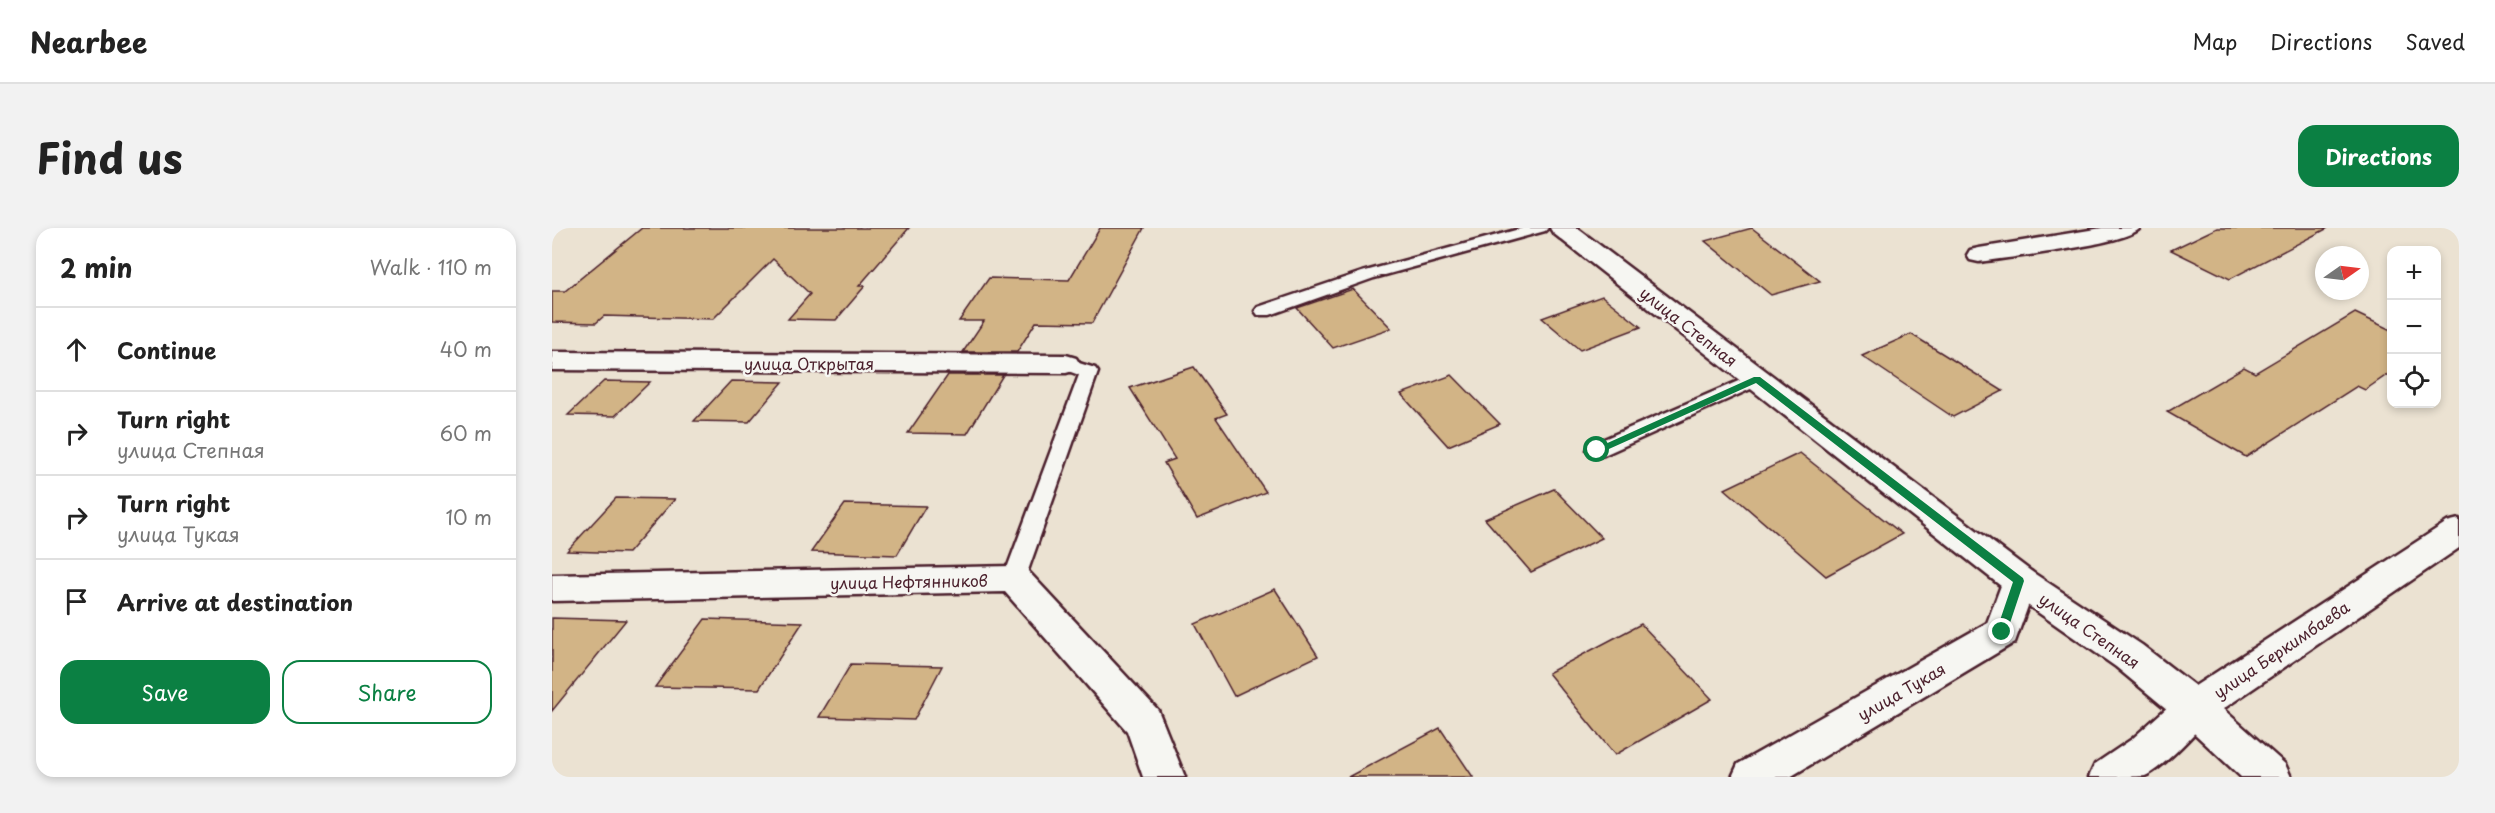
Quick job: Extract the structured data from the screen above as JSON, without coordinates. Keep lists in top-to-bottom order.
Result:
{
  "streets": {
    "street": [
      "улица Степная",
      "улица Открытая",
      "улица Нефтянников",
      "улица Беркимбаева",
      "улица Тукая"
    ]
  },
  "crossings": [
    ["улица Степная", "улица Беркимбаева"],
    ["улица Степная", "улица Тукая"]
  ],
  "north": "right",
  "page": {
    "header": "Nearbee",
    "nav": ["Map", "Directions", "Saved"],
    "title": "Find us",
    "buttons": [
      "Directions",
      ["Save", "Share"]
    ],
    "heading": ["2 min", "Walk · 110 m"],
    "map_buttons": ["+", "−"],
    "list": [
      ["Continue", "40 m"],
      ["Turn right", "улица Степная", "60 m"],
      ["Turn right", "улица Тукая", "10 m"],
      "Arrive at destination"
    ]
  }
}
